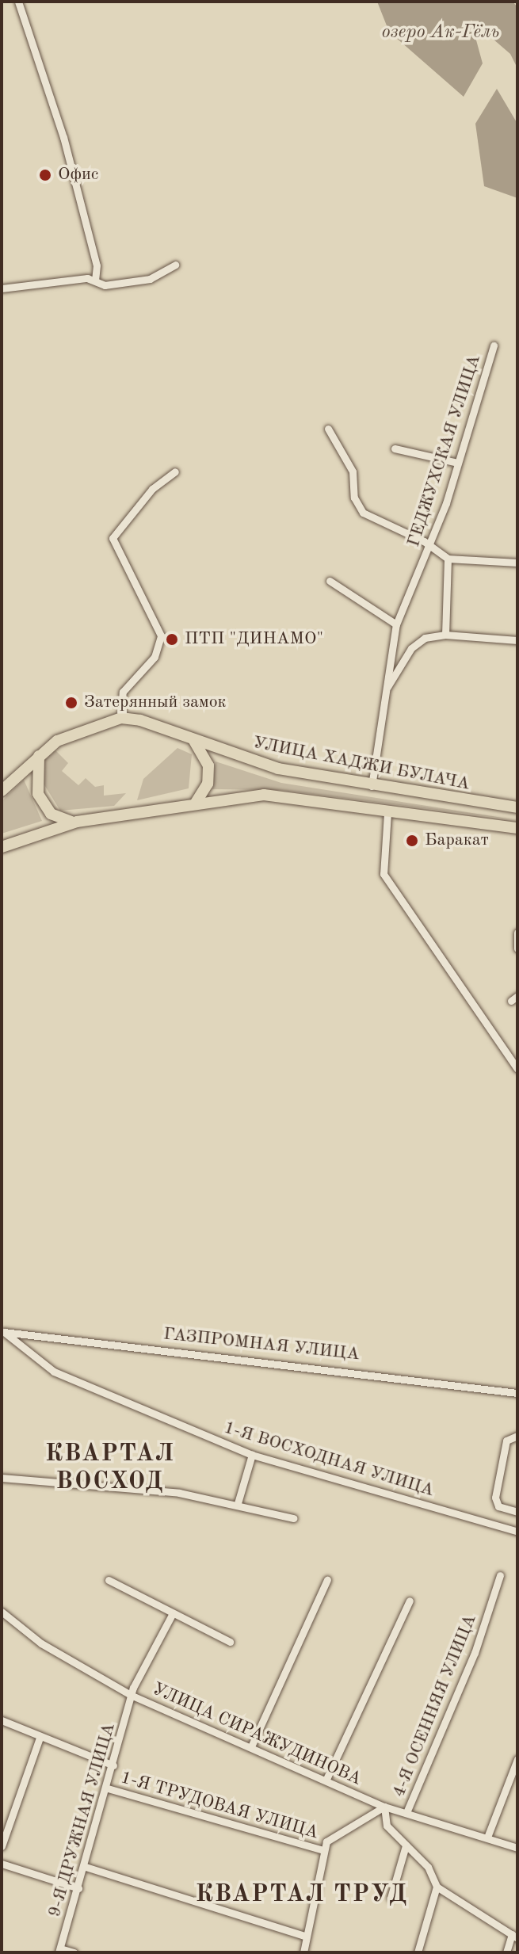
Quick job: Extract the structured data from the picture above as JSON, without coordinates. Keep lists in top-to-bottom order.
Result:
{
  "streets": {
    "main road": ["УЛИЦА ХАДЖИ БУЛАЧА"],
    "street": [
      "ГЕДЖУХСКАЯ УЛИЦА",
      "ГАЗПРОМНАЯ УЛИЦА",
      "1-Я ВОСХОДНАЯ УЛИЦА",
      "4-Я ОСЕННЯЯ УЛИЦА",
      "УЛИЦА СИРАЖУДИНОВА",
      "1-Я ТРУДОВАЯ УЛИЦА",
      "9-Я ДРУЖНАЯ УЛИЦА"
    ]
  },
  "crossings": [
    ["ГЕДЖУХСКАЯ УЛИЦА", "УЛИЦА ХАДЖИ БУЛАЧА"],
    ["ГАЗПРОМНАЯ УЛИЦА", "1-Я ВОСХОДНАЯ УЛИЦА"],
    ["4-Я ОСЕННЯЯ УЛИЦА", "УЛИЦА СИРАЖУДИНОВА"],
    ["УЛИЦА СИРАЖУДИНОВА", "9-Я ДРУЖНАЯ УЛИЦА"],
    ["1-Я ТРУДОВАЯ УЛИЦА", "9-Я ДРУЖНАЯ УЛИЦА"]
  ],
  "districts": ["КВАРТАЛ ВОСХОД", "КВАРТАЛ ТРУД"],
  "water": ["озеро Ак-Гёль"],
  "places": [
    "Офис",
    "ПТП \"ДИНАМО\"",
    "Затерянный замок",
    "Баракат"
  ]
}
